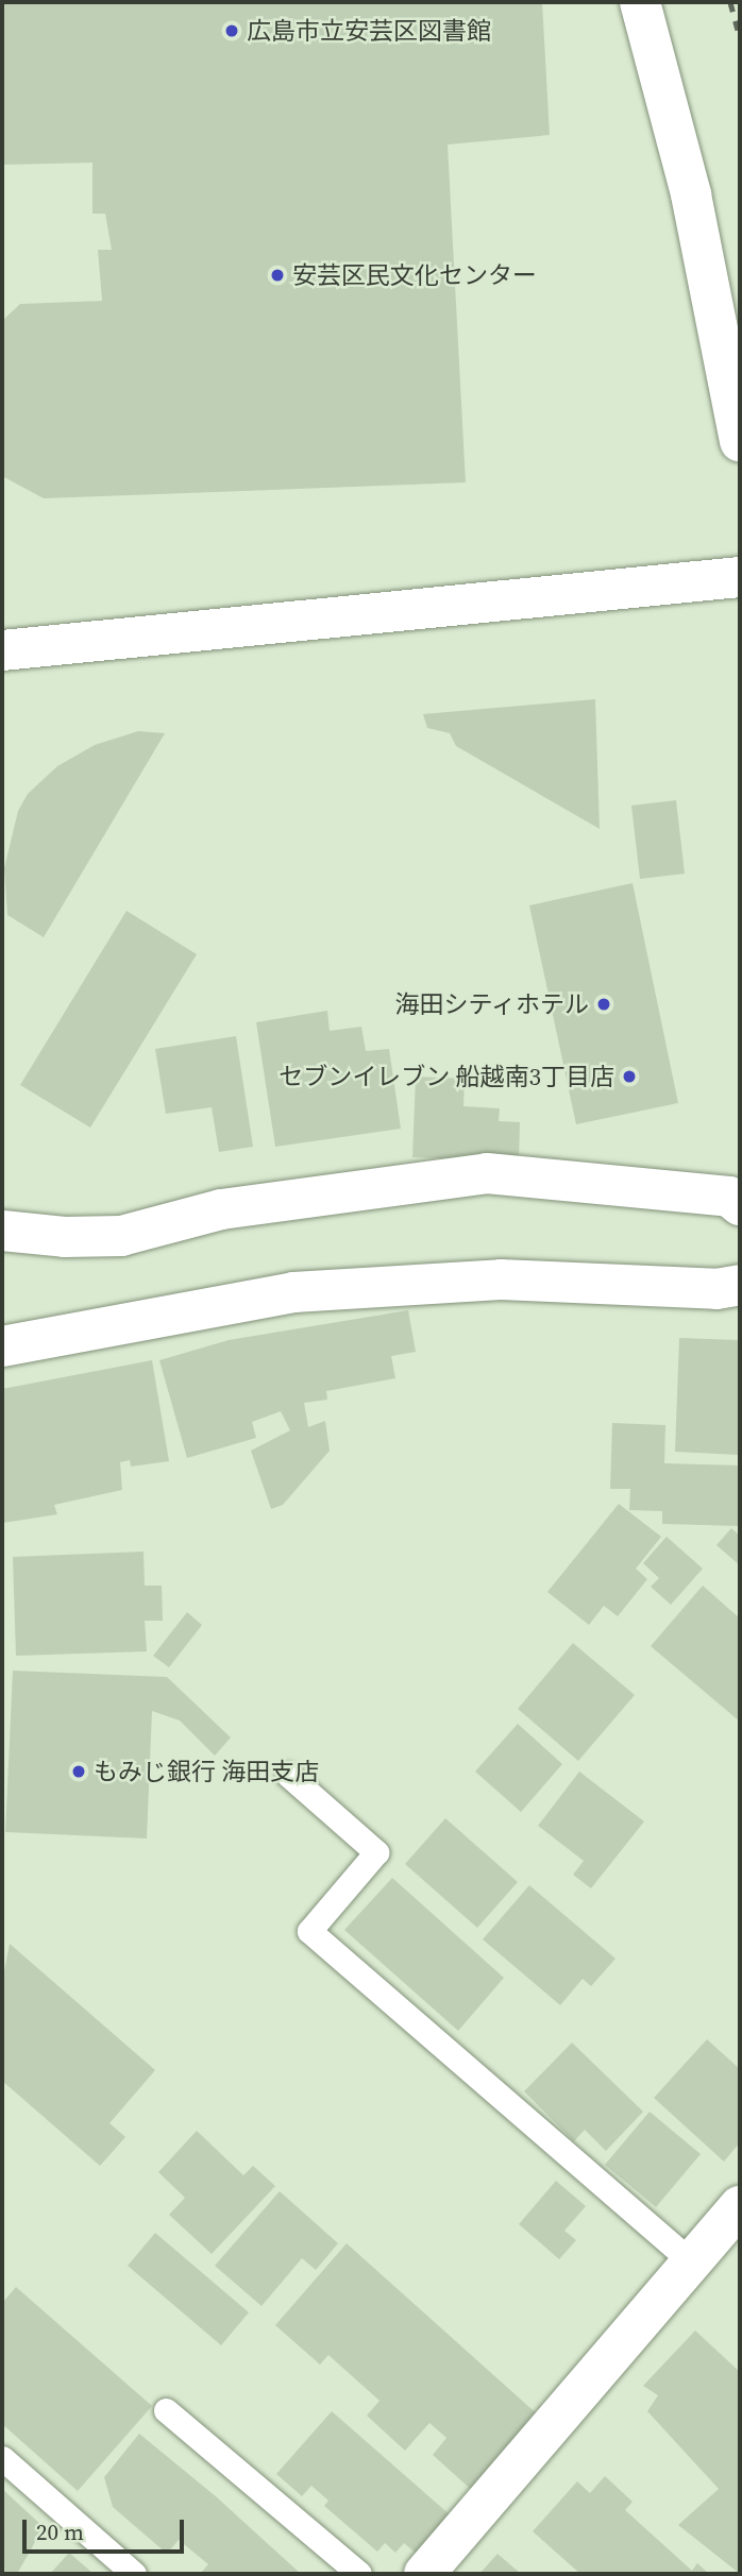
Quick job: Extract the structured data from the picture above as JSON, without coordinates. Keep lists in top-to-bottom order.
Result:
{
  "places": [
    "広島市立安芸区図書館",
    "安芸区民文化センター",
    "海田シティホテル",
    "セブンイレブン 船越南3丁目店",
    "もみじ銀行 海田支店"
  ],
  "scale_bar": "20 m"
}
